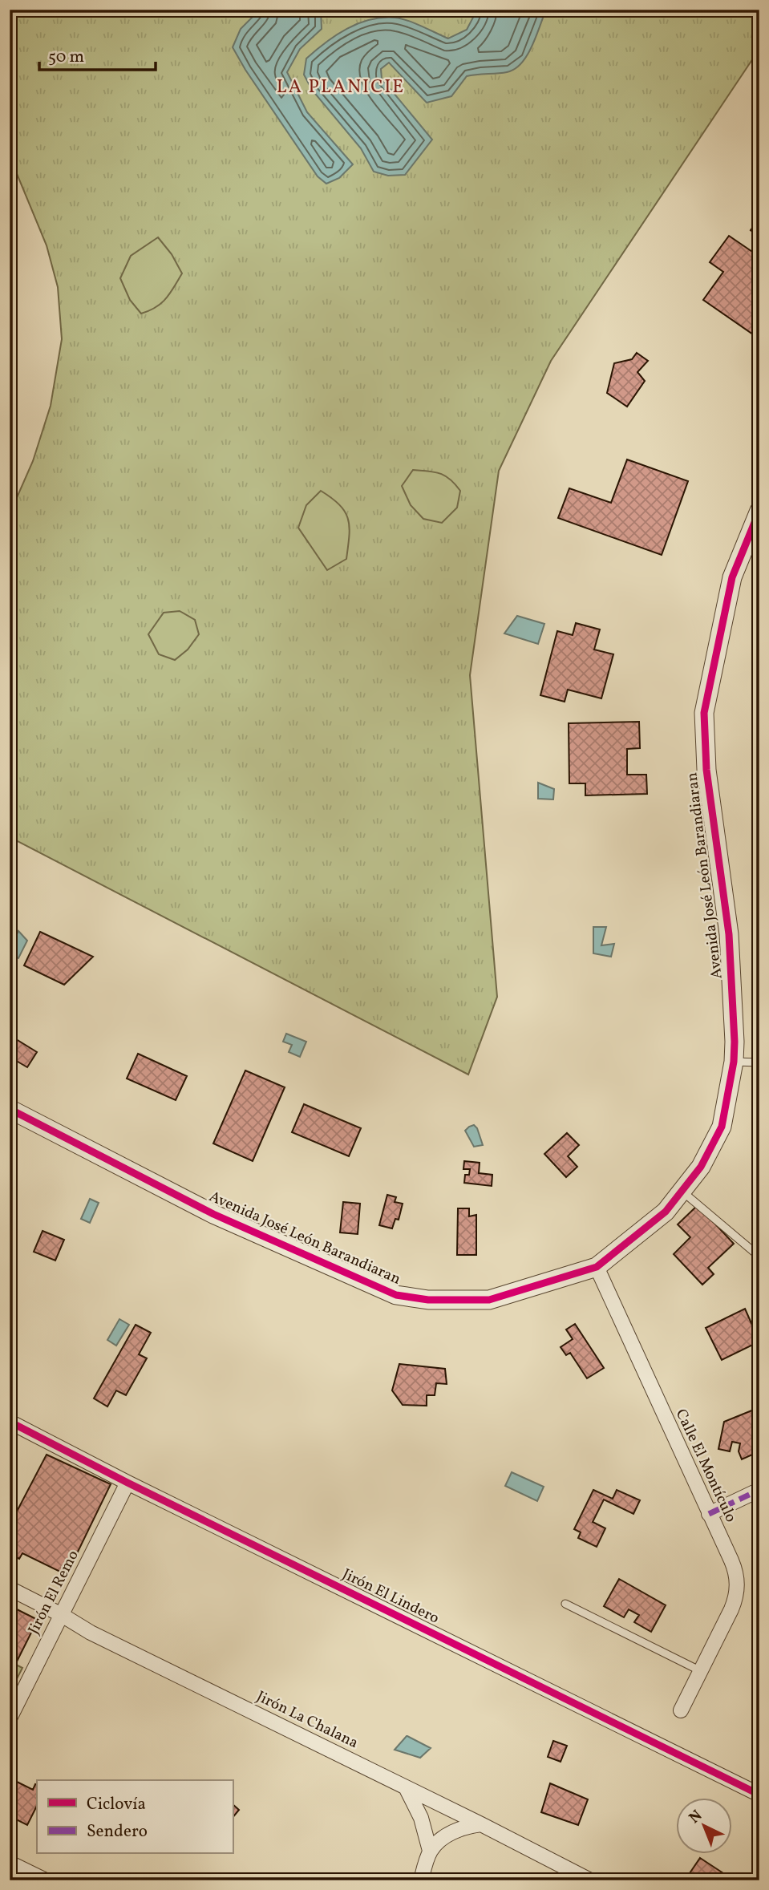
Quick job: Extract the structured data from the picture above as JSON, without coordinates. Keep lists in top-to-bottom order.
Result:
{
  "streets": {
    "street": [
      "Avenida José León Barandiaran",
      "Calle El Montículo",
      "Jirón El Remo",
      "Jirón El Lindero",
      "Jirón La Chalana"
    ]
  },
  "crossings": [
    ["Avenida José León Barandiaran", "Calle El Montículo"],
    ["Jirón El Remo", "Jirón El Lindero"],
    ["Jirón El Remo", "Jirón La Chalana"]
  ],
  "districts": ["LA PLANICIE"],
  "legend": ["Ciclovía", "Sendero"],
  "scale_bar": "50 m",
  "north": "top left"
}
